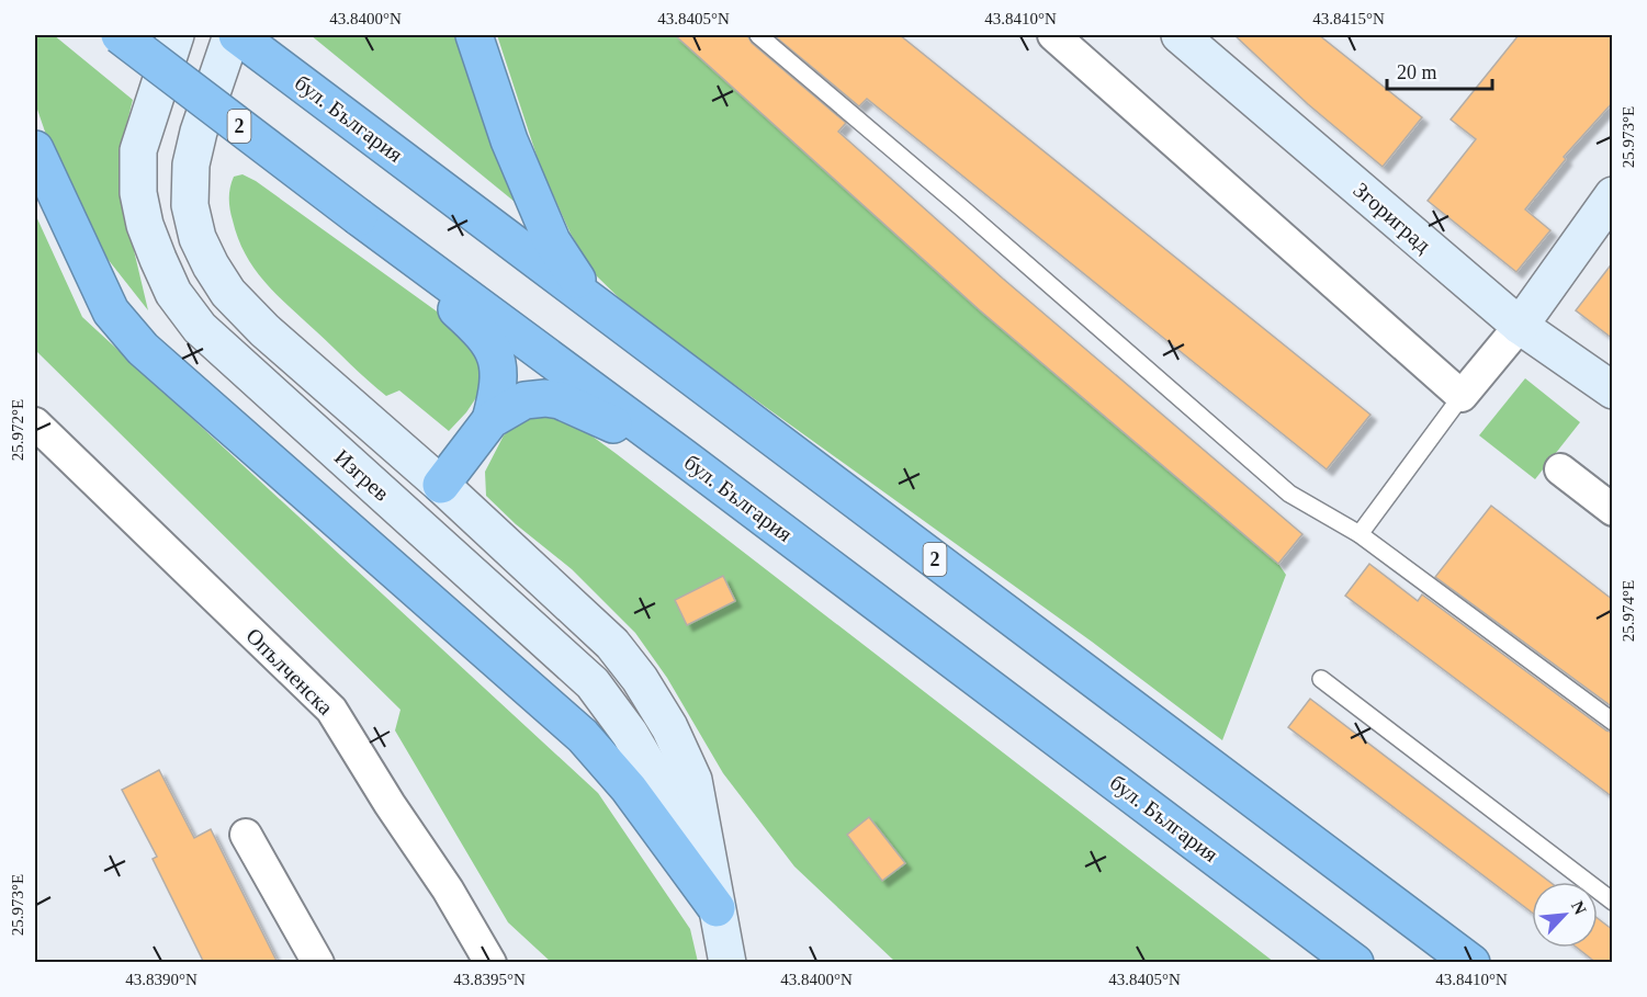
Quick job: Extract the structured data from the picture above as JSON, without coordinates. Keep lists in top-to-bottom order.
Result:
{
  "streets": {
    "highway": ["бул. България", "2"],
    "main road": ["Згориград", "Изгрев"],
    "street": ["Опълченска"]
  },
  "crossings": [
    ["бул. България", "Изгрев"]
  ],
  "scale_bar": "20 m",
  "north": "top right",
  "coordinates": [
    "43.8400°N",
    "43.8405°N",
    "43.8410°N",
    "43.8415°N",
    "25.973°E",
    "25.972°E",
    "25.974°E",
    "43.8390°N",
    "43.8395°N"
  ]
}
